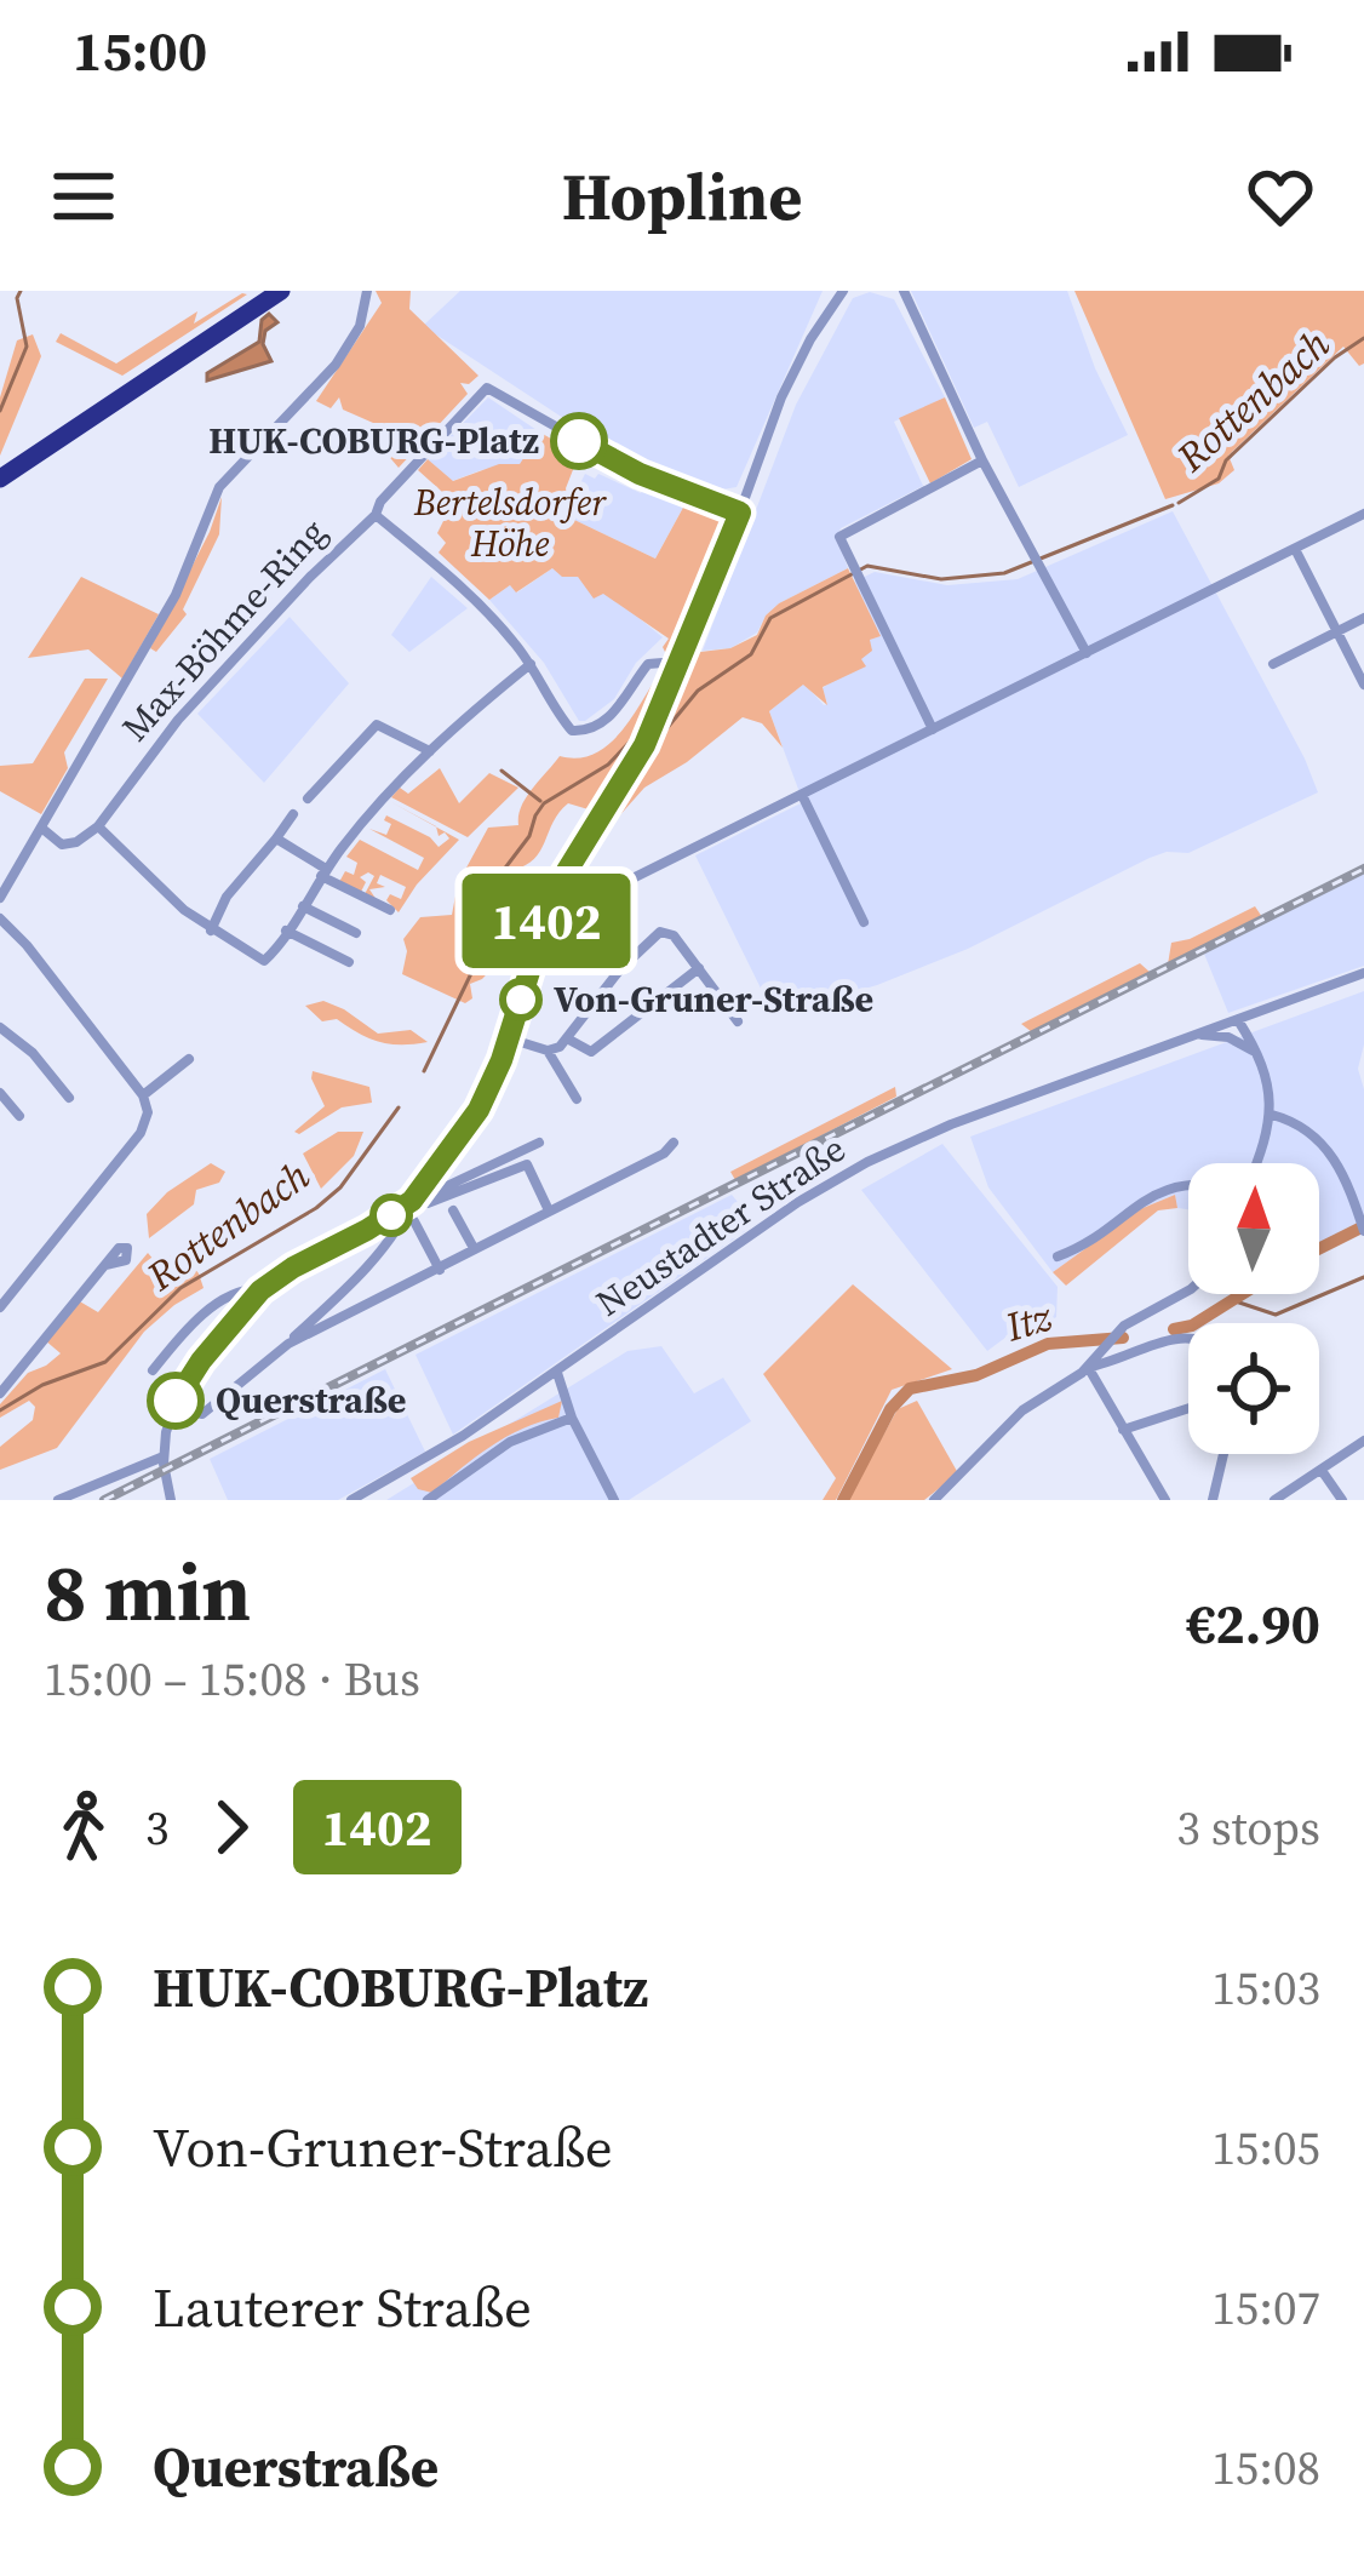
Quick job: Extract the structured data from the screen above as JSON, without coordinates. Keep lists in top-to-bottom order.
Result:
{
  "streets": {
    "street": ["Max-Böhme-Ring", "Neustadter Straße"]
  },
  "water": ["Rottenbach", "Itz"],
  "parks": ["Bertelsdorfer Höhe"],
  "places": ["HUK-COBURG-Platz", "Von-Gruner-Straße", "Querstraße"],
  "lines": ["bus line 1402"],
  "north": "top",
  "page": {
    "status": "15:00",
    "header": "Hopline",
    "on_map": "1402",
    "heading": ["8 min", "15:00 – 15:08 · Bus", "€2.90"],
    "legs": ["3", "1402", "3 stops"],
    "list": [
      {
        "name": "HUK-COBURG-Platz",
        "value": "15:03"
      },
      {
        "name": "Von-Gruner-Straße",
        "value": "15:05"
      },
      {
        "name": "Lauterer Straße",
        "value": "15:07"
      },
      {
        "name": "Querstraße",
        "value": "15:08"
      }
    ]
  }
}
